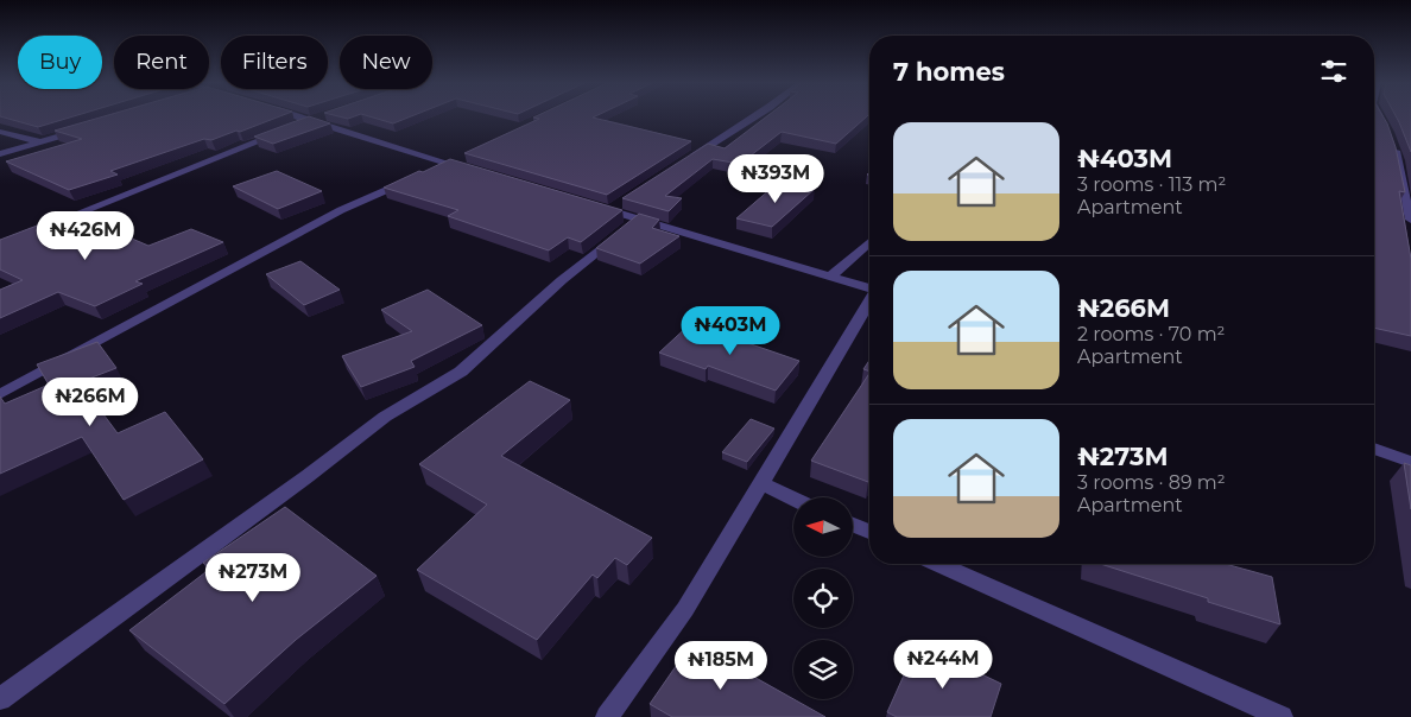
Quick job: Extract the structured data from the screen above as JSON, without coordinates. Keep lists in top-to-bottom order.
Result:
{
  "north": "left",
  "page": {
    "chip": [
      "Buy",
      "Rent",
      "Filters",
      "New"
    ],
    "heading": "7 homes",
    "list": [
      {
        "name": "₦403M",
        "note": "3 rooms · 113 m² · Apartment"
      },
      {
        "name": "₦266M",
        "note": "2 rooms · 70 m² · Apartment"
      },
      {
        "name": "₦273M",
        "note": "3 rooms · 89 m² · Apartment"
      }
    ],
    "price": [
      "₦393M",
      "₦426M",
      "₦403M",
      "₦266M",
      "₦273M",
      "₦244M",
      "₦185M"
    ]
  }
}
